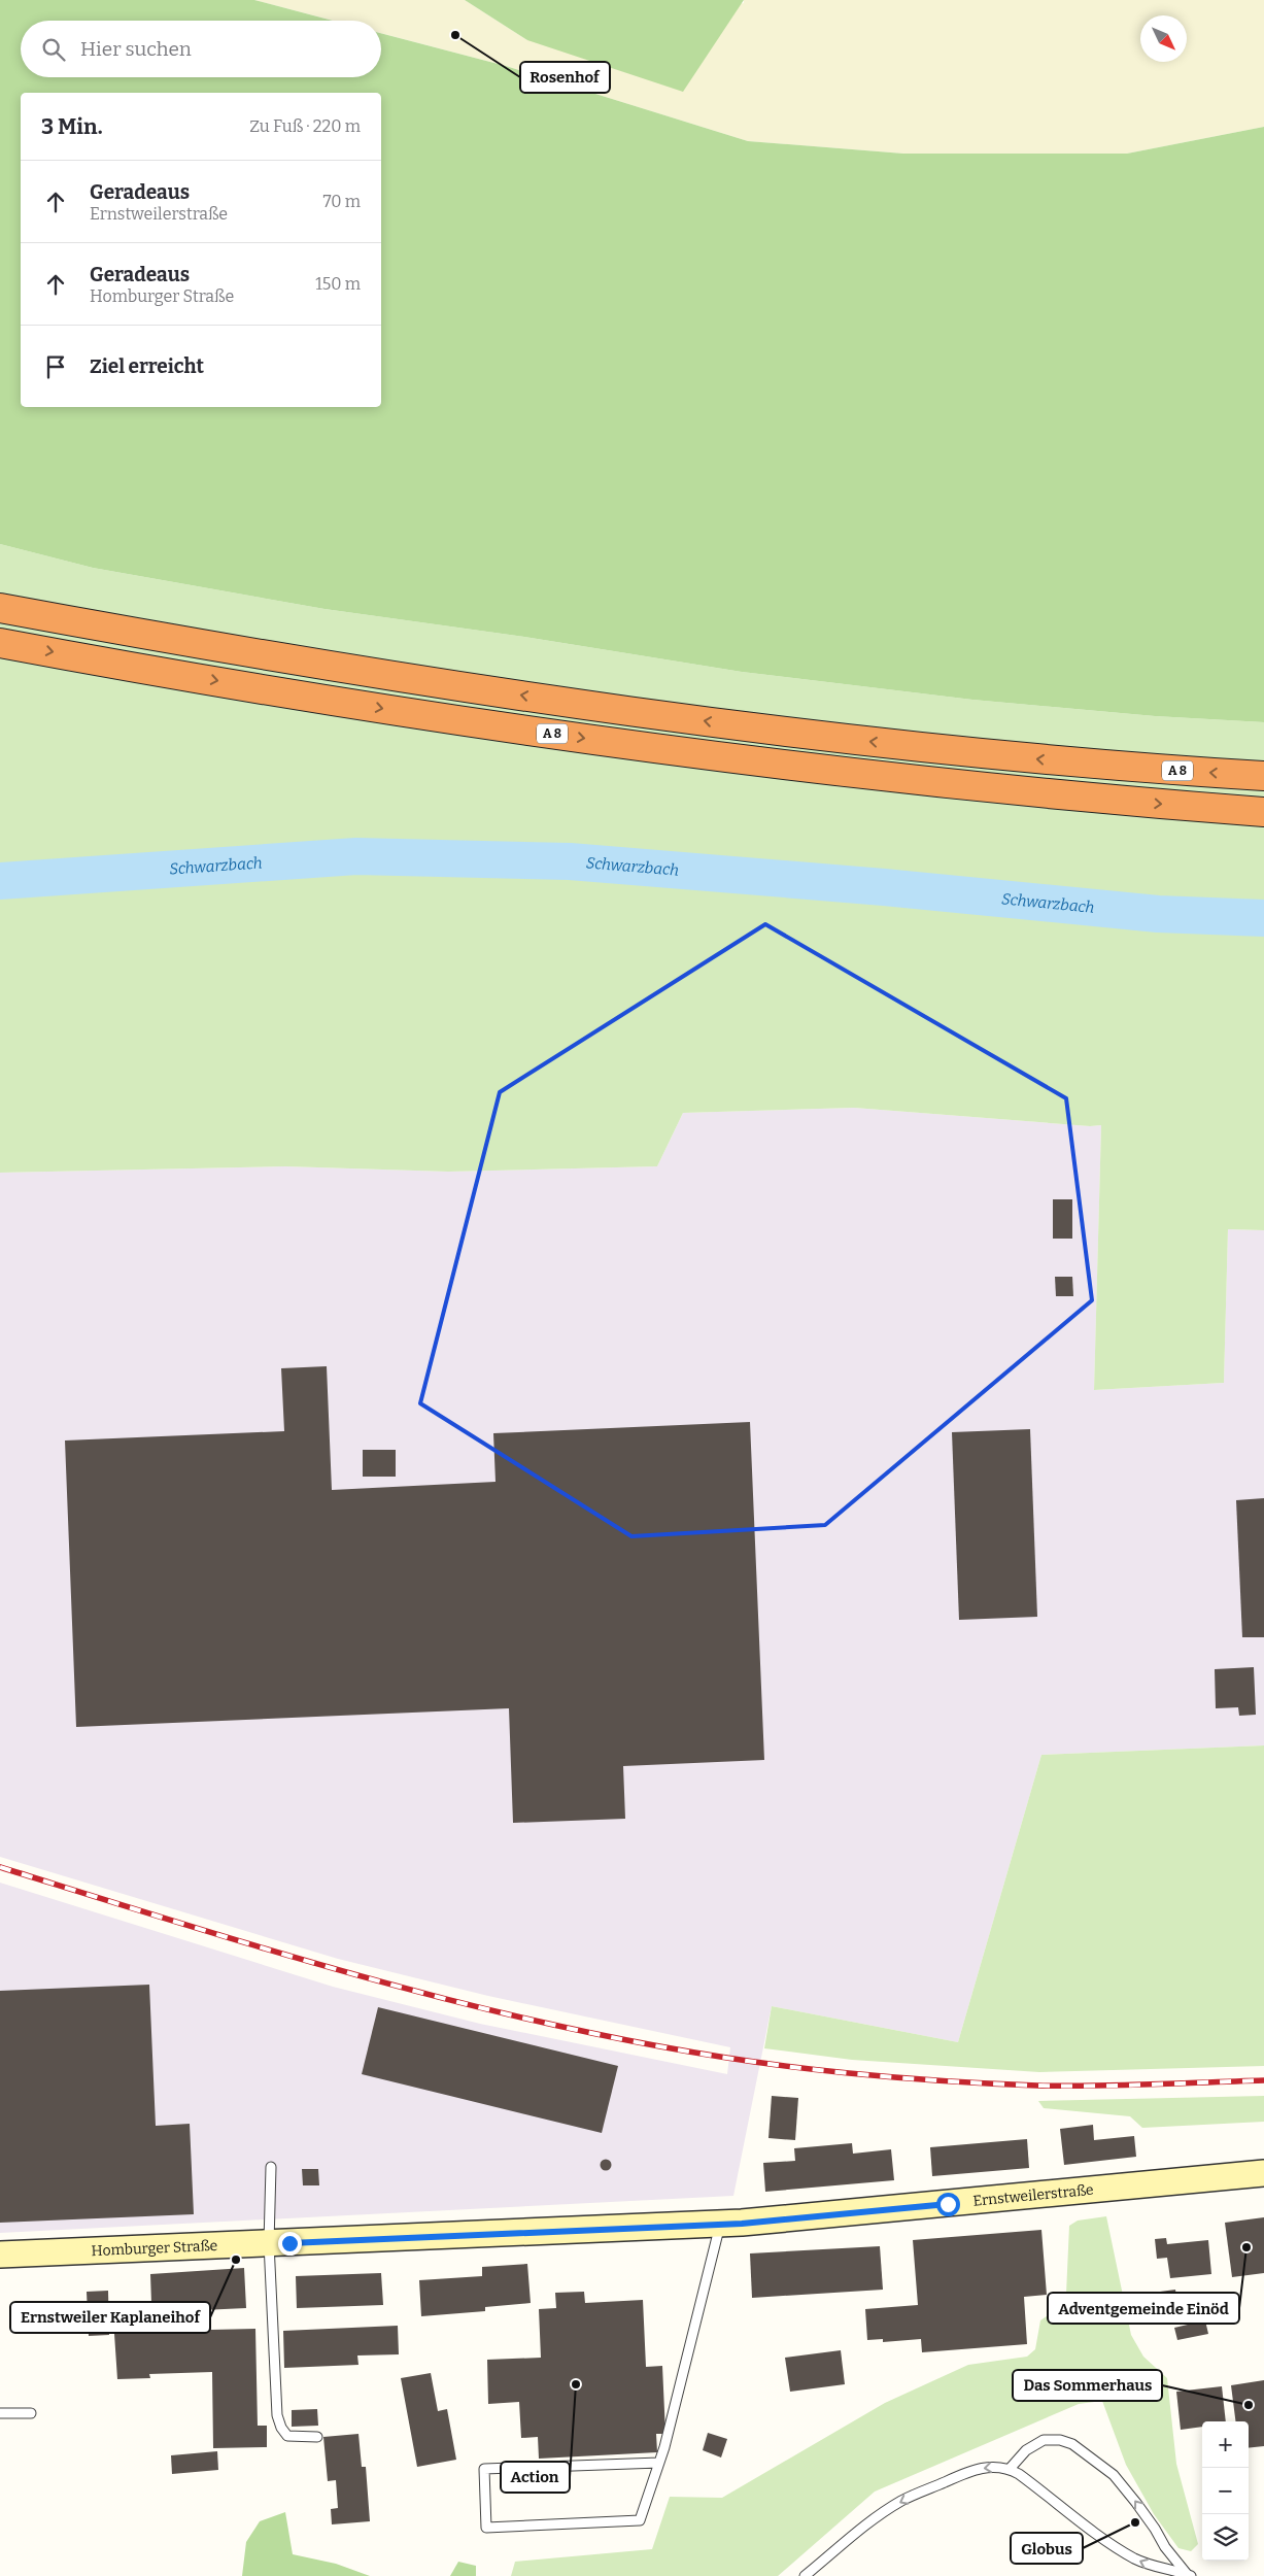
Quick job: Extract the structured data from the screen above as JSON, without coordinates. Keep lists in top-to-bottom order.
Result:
{
  "streets": {
    "highway": ["A 8"],
    "main road": ["Ernstweilerstraße", "Homburger Straße"]
  },
  "crossings": [
    ["Ernstweilerstraße", "Homburger Straße"]
  ],
  "water": ["Schwarzbach"],
  "places": [
    "Rosenhof",
    "Adventgemeinde Einöd",
    "Ernstweiler Kaplaneihof",
    "Action",
    "Das Sommerhaus",
    "Globus"
  ],
  "north": "bottom right",
  "page": {
    "search": "Hier suchen",
    "heading": ["3 Min.", "Zu Fuß · 220 m"],
    "list": [
      ["Geradeaus", "Ernstweilerstraße", "70 m"],
      ["Geradeaus", "Homburger Straße", "150 m"],
      "Ziel erreicht"
    ],
    "map_buttons": ["+", "−"]
  }
}
